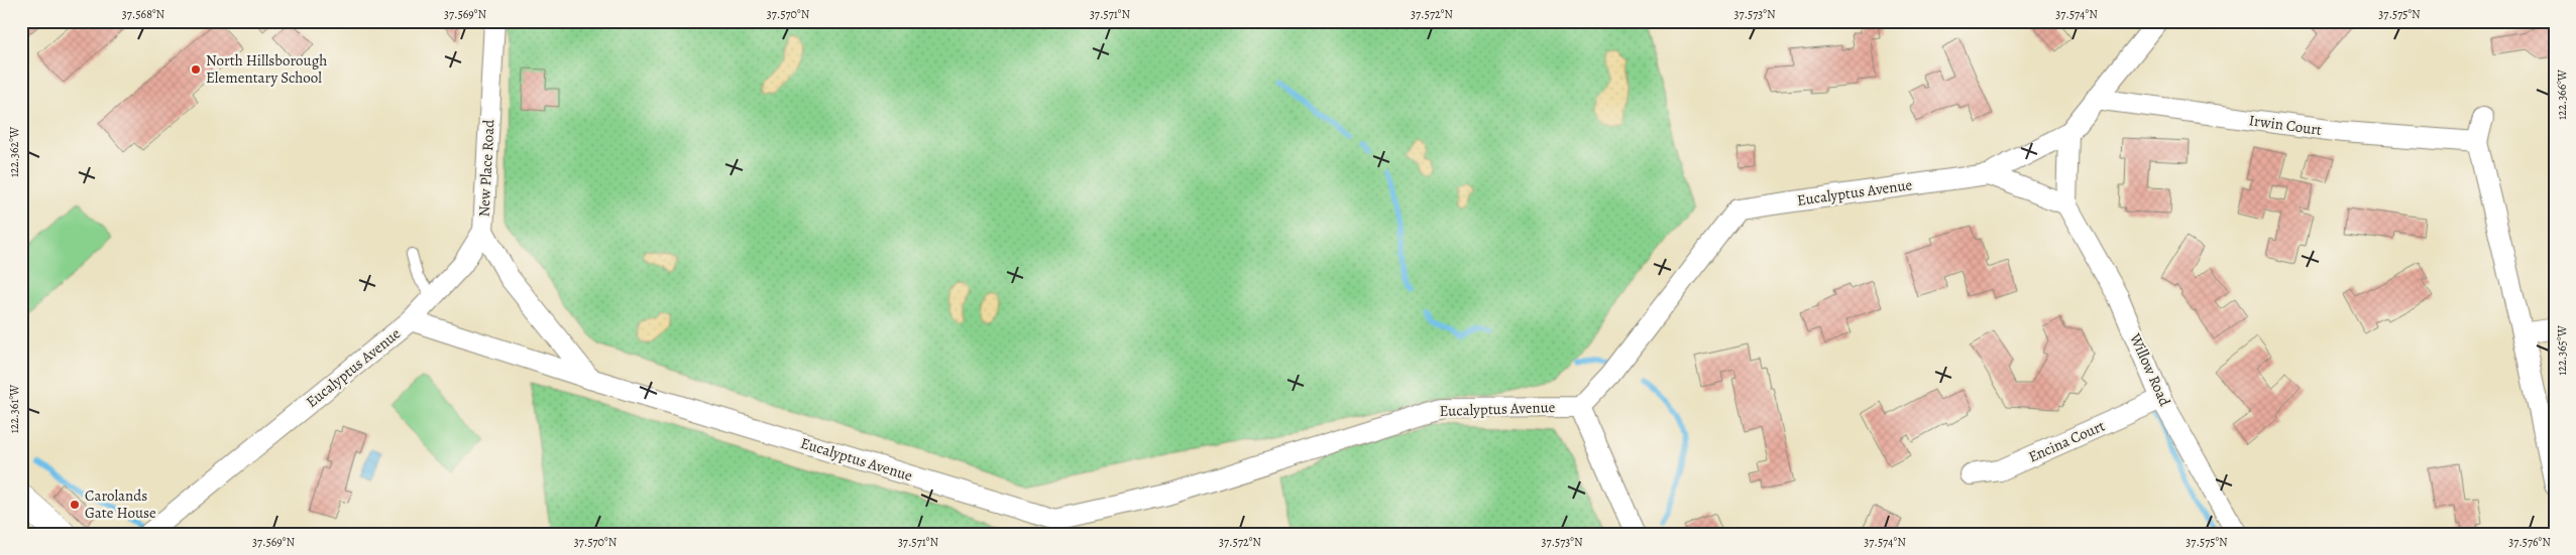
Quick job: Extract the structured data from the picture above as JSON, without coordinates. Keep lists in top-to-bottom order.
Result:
{
  "streets": {
    "street": [
      "Irwin Court",
      "New Place Road",
      "Eucalyptus Avenue",
      "Willow Road",
      "Encina Court"
    ]
  },
  "crossings": [
    ["Irwin Court", "Eucalyptus Avenue"],
    ["New Place Road", "Eucalyptus Avenue"],
    ["Willow Road", "Encina Court"]
  ],
  "places": ["North Hillsborough Elementary School", "Carolands Gate House"],
  "coordinates": [
    "37.568°N",
    "37.569°N",
    "37.570°N",
    "37.571°N",
    "37.572°N",
    "37.573°N",
    "37.574°N",
    "37.575°N",
    "122.366°W",
    "122.362°W",
    "122.365°W",
    "122.361°W",
    "37.576°N"
  ]
}
